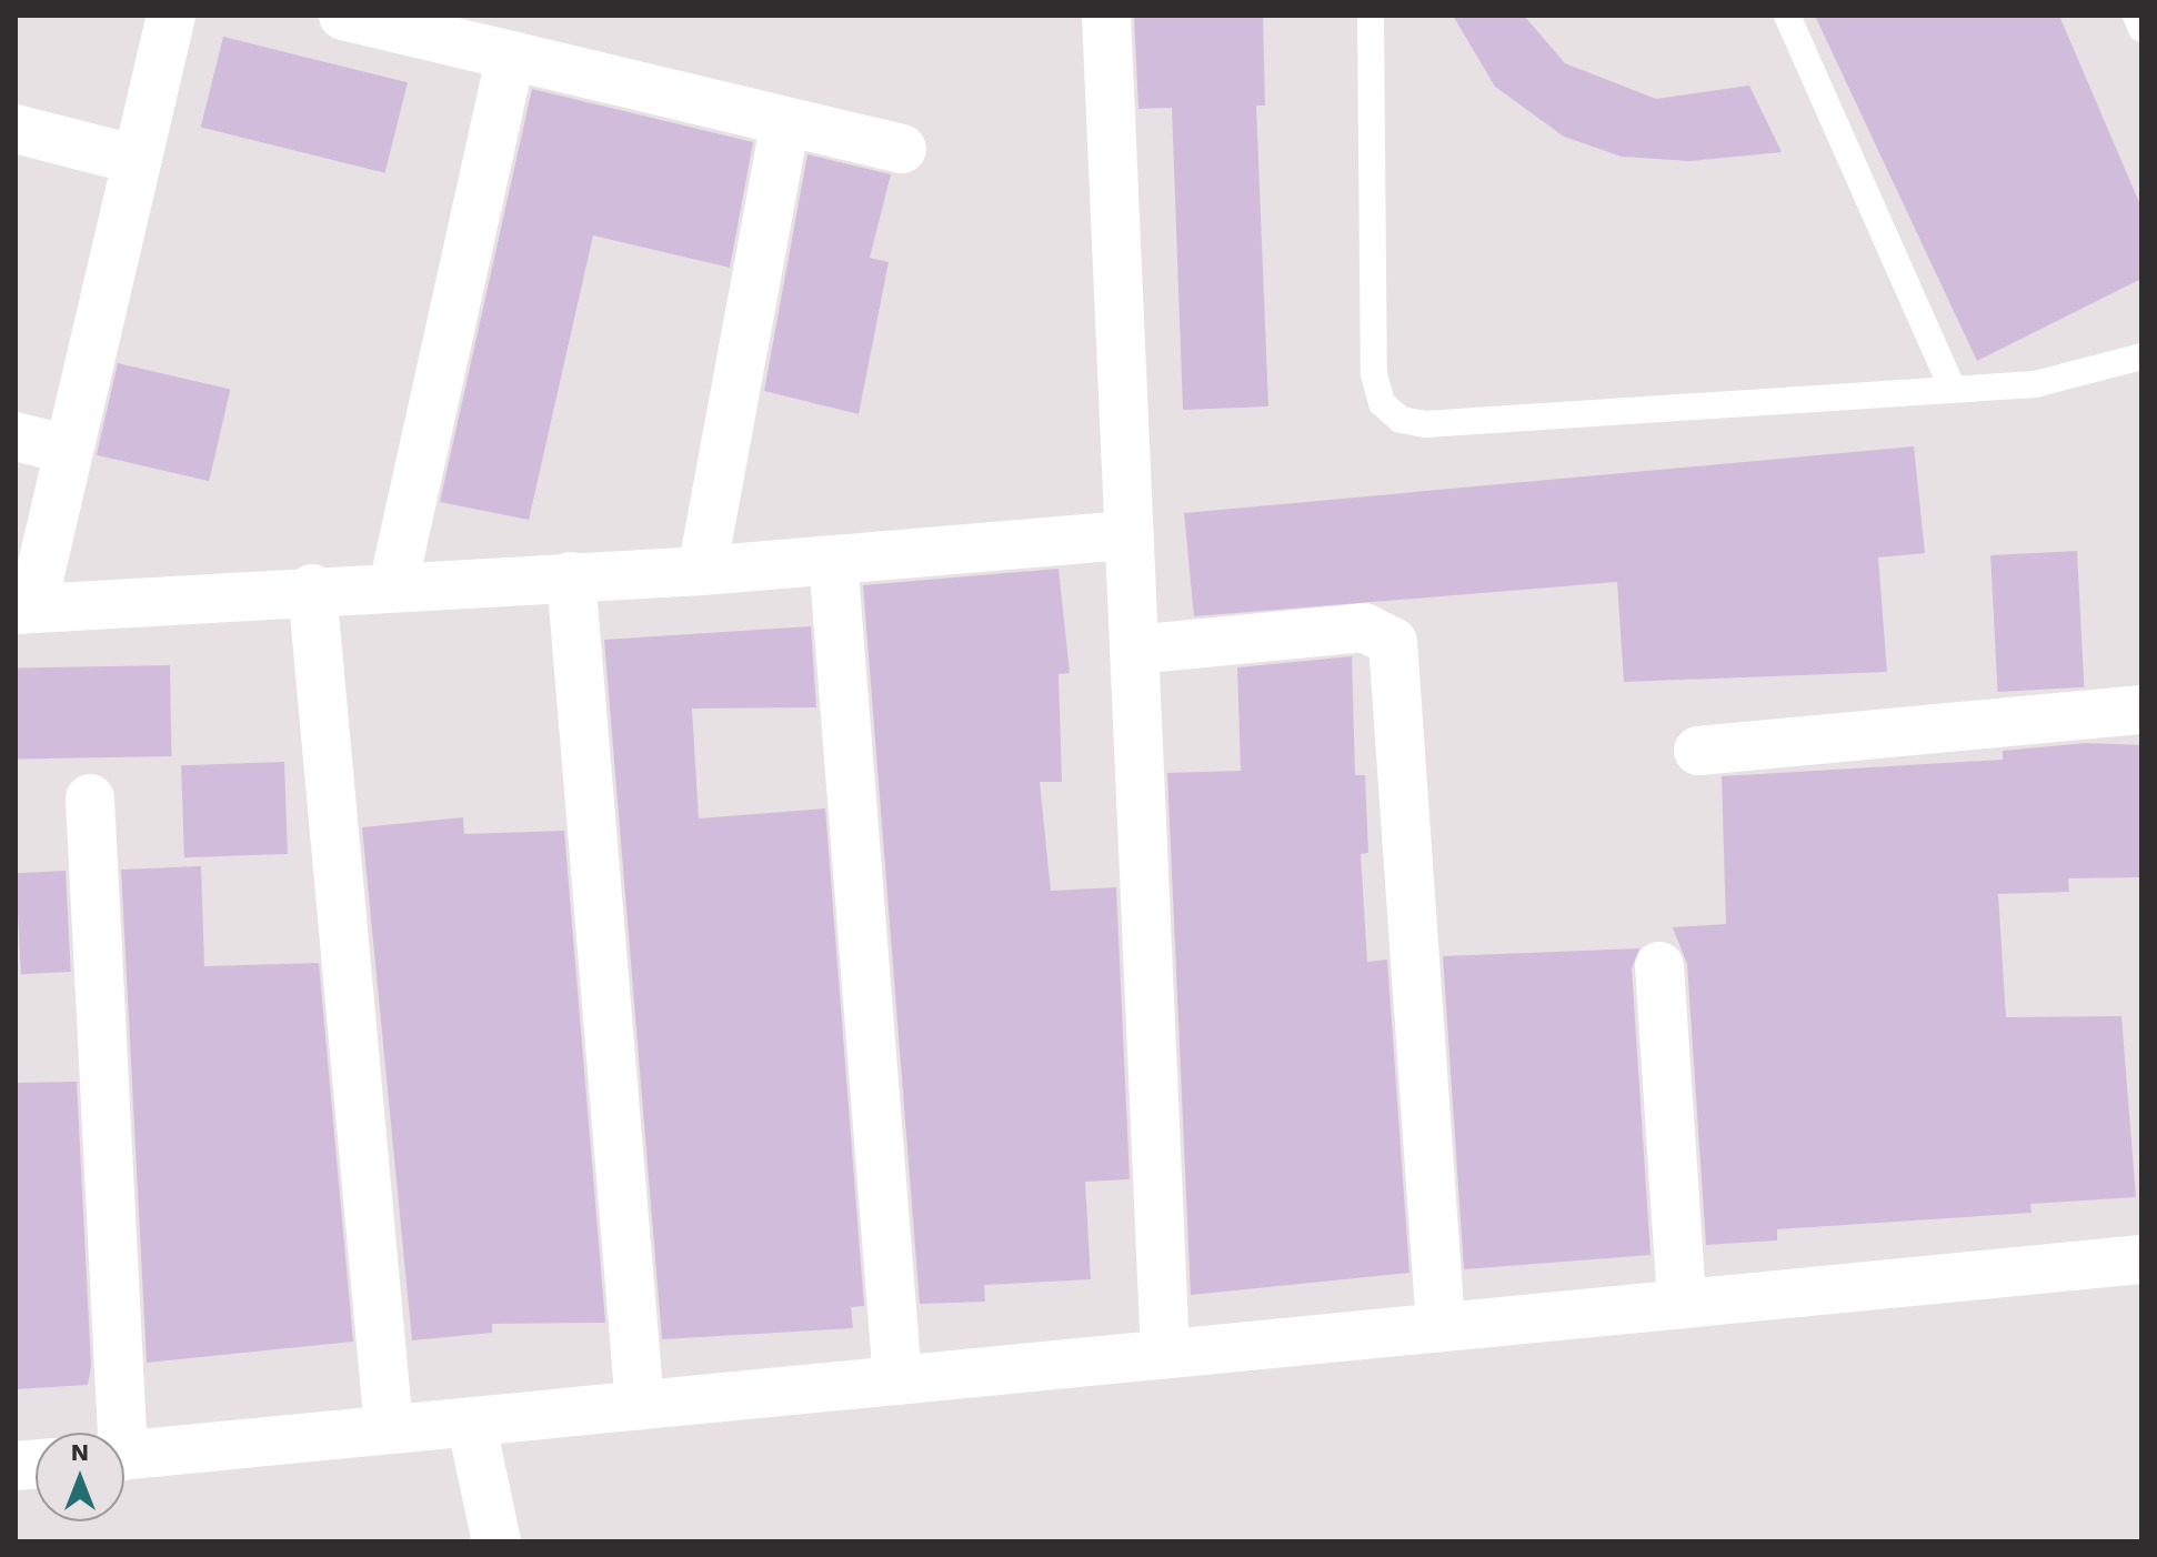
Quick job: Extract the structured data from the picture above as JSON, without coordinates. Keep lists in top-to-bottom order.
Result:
{
  "north": "top"
}
